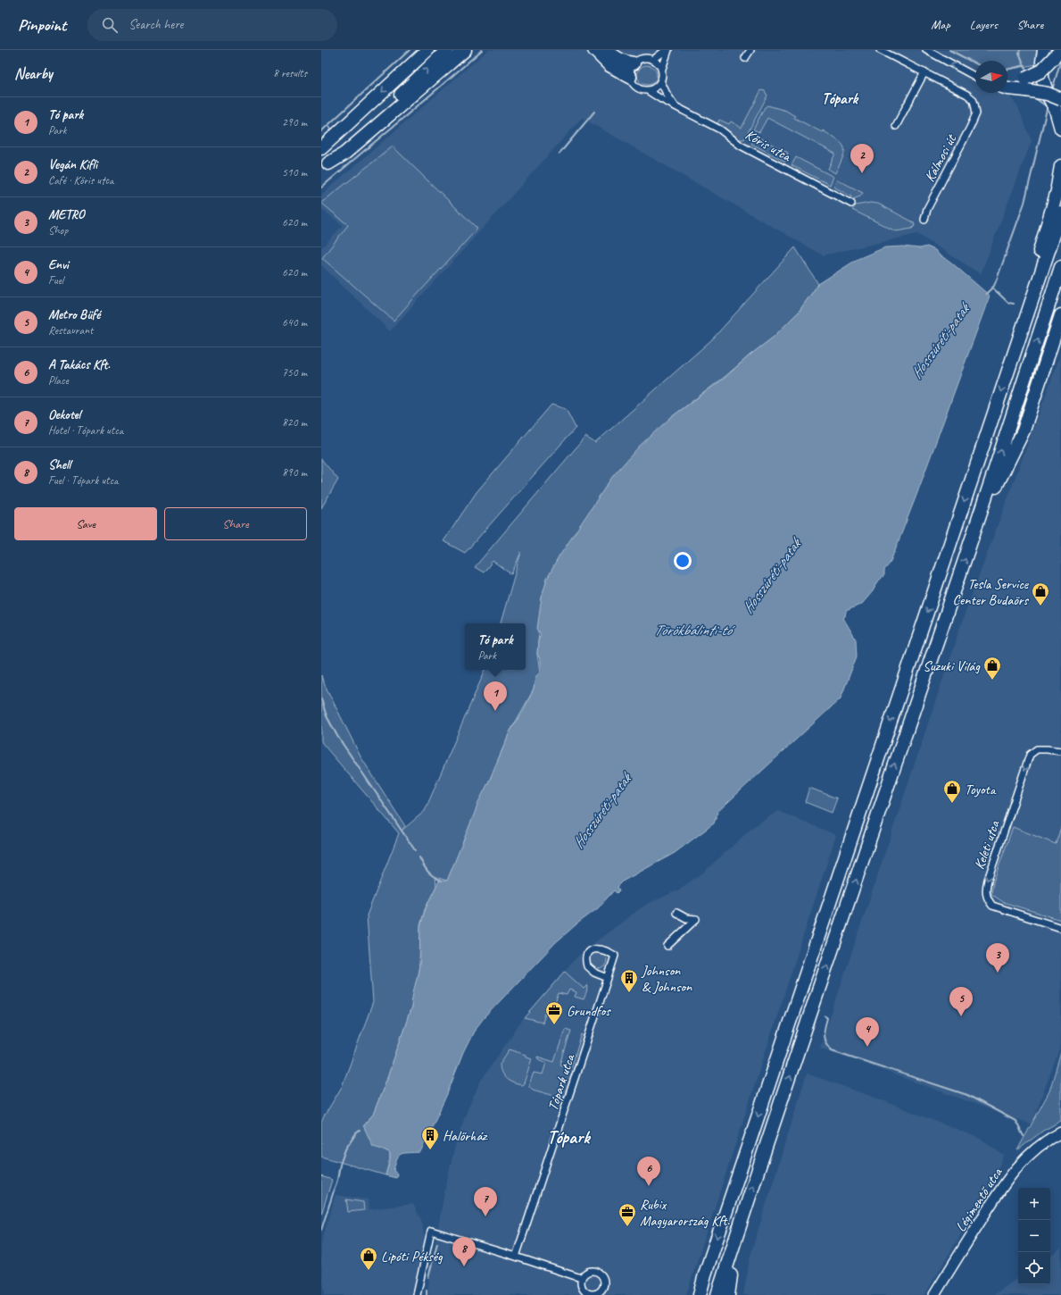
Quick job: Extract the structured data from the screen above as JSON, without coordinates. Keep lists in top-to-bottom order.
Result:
{
  "streets": {
    "main road": ["Légimentő utca"],
    "street": [
      "Kőris utca",
      "Kálmosi út",
      "Keleti utca",
      "Tópark utca"
    ]
  },
  "districts": ["Tópark", "Tópark"],
  "water": ["Hosszúréti-patak", "Törökbálinti-tó"],
  "places": {
    "shop": [
      "Tesla Service Center Budaörs",
      "Suzuki Világ",
      "Toyota",
      "Lipóti Pékség"
    ],
    "building": ["Johnson & Johnson", "Halőrház"],
    "office": ["Grundfos", "Rubix Magyarország Kft."]
  },
  "north": "right",
  "page": {
    "header": "Pinpoint",
    "search": "Search here",
    "nav": ["Map", "Layers", "Share"],
    "heading": ["Nearby", "8 results"],
    "list": [
      {
        "mark": "1",
        "name": "Tó park",
        "note": "Park",
        "value": "290 m"
      },
      {
        "mark": "2",
        "name": "Vegán Kifli",
        "note": "Café · Kőris utca",
        "value": "510 m"
      },
      {
        "mark": "3",
        "name": "METRO",
        "note": "Shop",
        "value": "620 m"
      },
      {
        "mark": "4",
        "name": "Envi",
        "note": "Fuel",
        "value": "620 m"
      },
      {
        "mark": "5",
        "name": "Metro Büfé",
        "note": "Restaurant",
        "value": "640 m"
      },
      {
        "mark": "6",
        "name": "A Takács Kft.",
        "note": "Place",
        "value": "750 m"
      },
      {
        "mark": "7",
        "name": "Oekotel",
        "note": "Hotel · Tópark utca",
        "value": "820 m"
      },
      {
        "mark": "8",
        "name": "Shell",
        "note": "Fuel · Tópark utca",
        "value": "890 m"
      }
    ],
    "pins": [
      "2",
      "1",
      "3",
      "5",
      "4",
      "6",
      "7",
      "8"
    ],
    "buttons": ["Save", "Share"],
    "popup": ["Tó park", "Park"],
    "map_buttons": ["+", "−"]
  }
}
